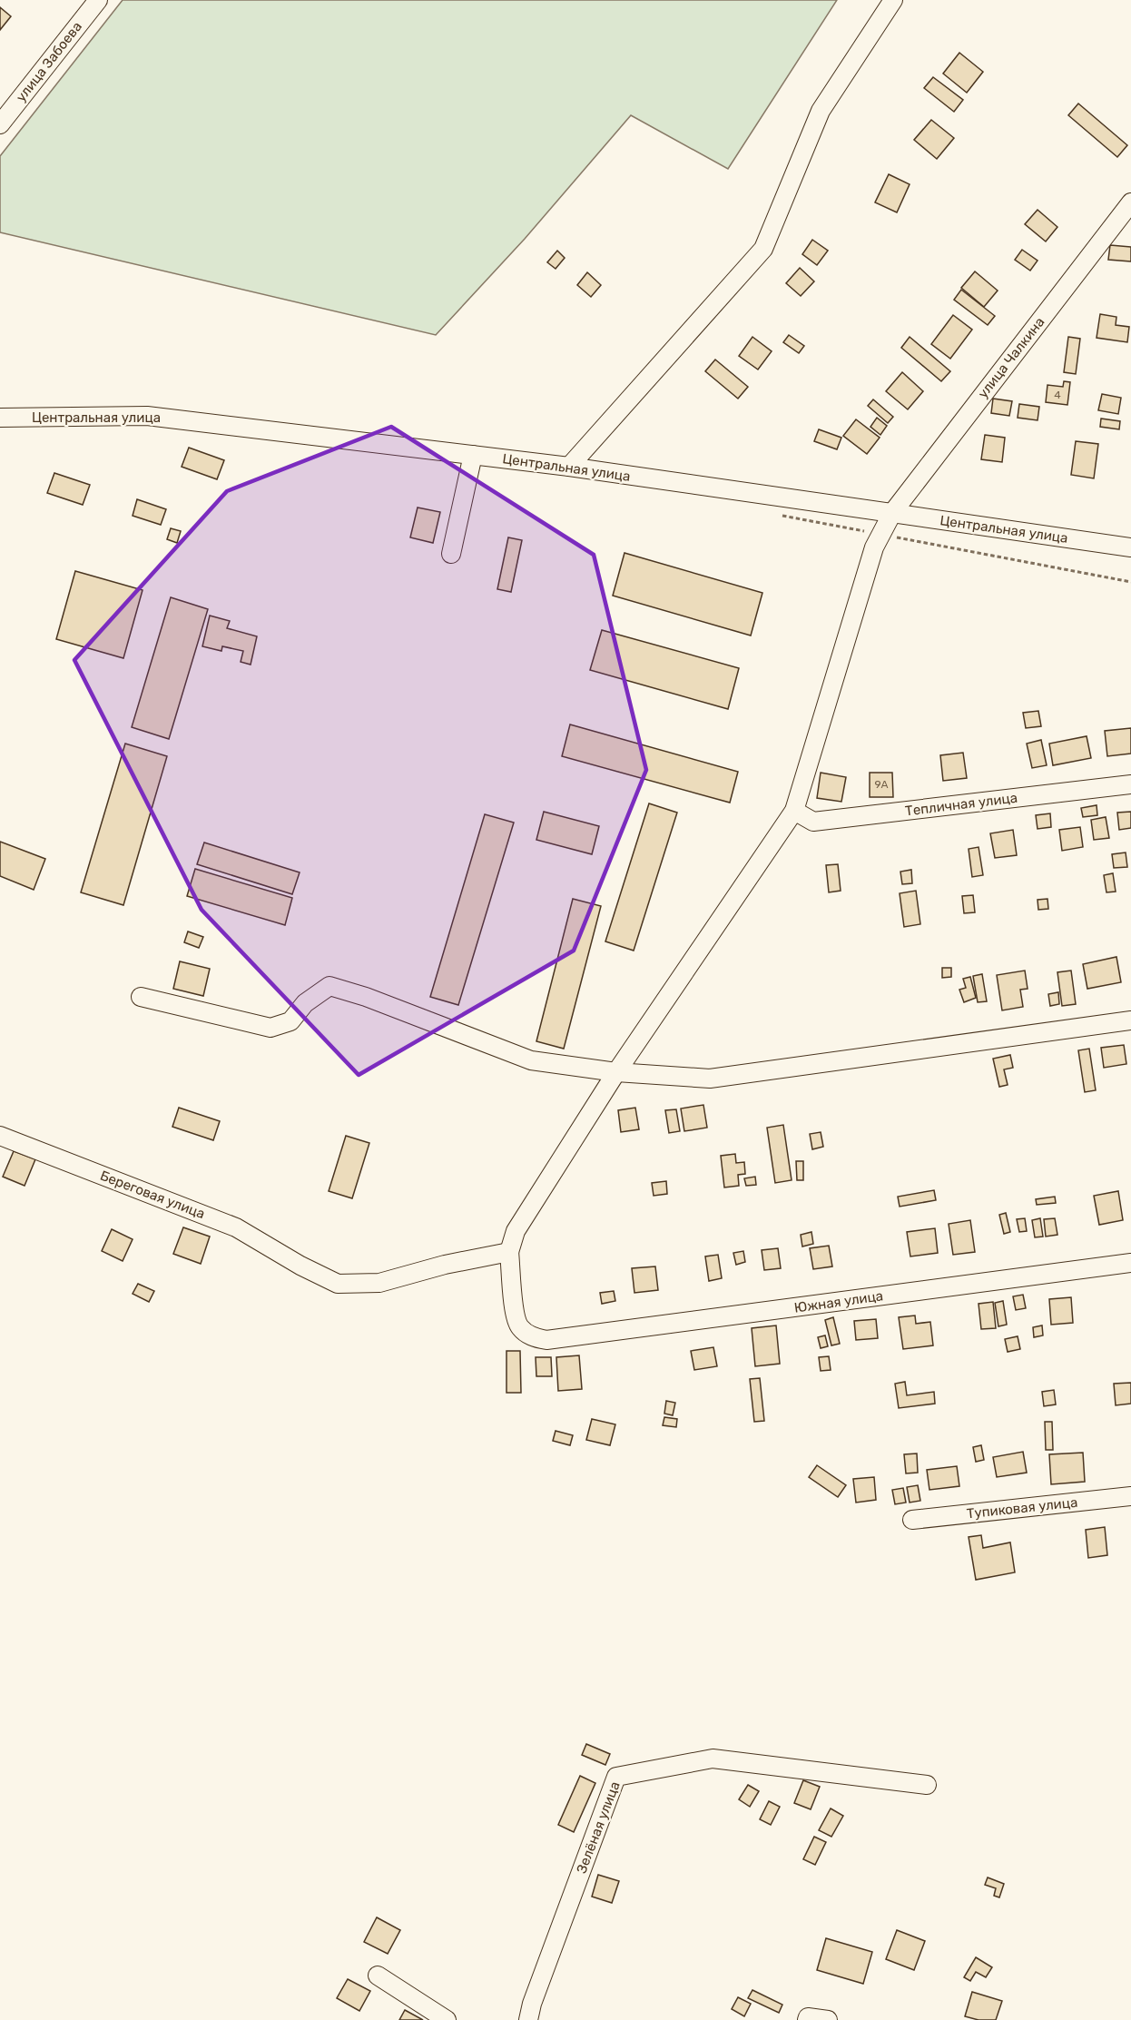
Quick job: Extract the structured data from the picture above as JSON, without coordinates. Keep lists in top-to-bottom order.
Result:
{
  "streets": {
    "street": [
      "улица Забоева",
      "улица Чалкина",
      "Центральная улица",
      "Тепличная улица",
      "Береговая улица",
      "Южная улица",
      "Тупиковая улица",
      "Зелёная улица"
    ]
  },
  "crossings": [
    ["улица Чалкина", "Центральная улица"],
    ["улица Чалкина", "Тепличная улица"],
    ["улица Чалкина", "Береговая улица"],
    ["улица Чалкина", "Южная улица"],
    ["Береговая улица", "Южная улица"]
  ],
  "house_numbers": ["4", "9А"]
}
